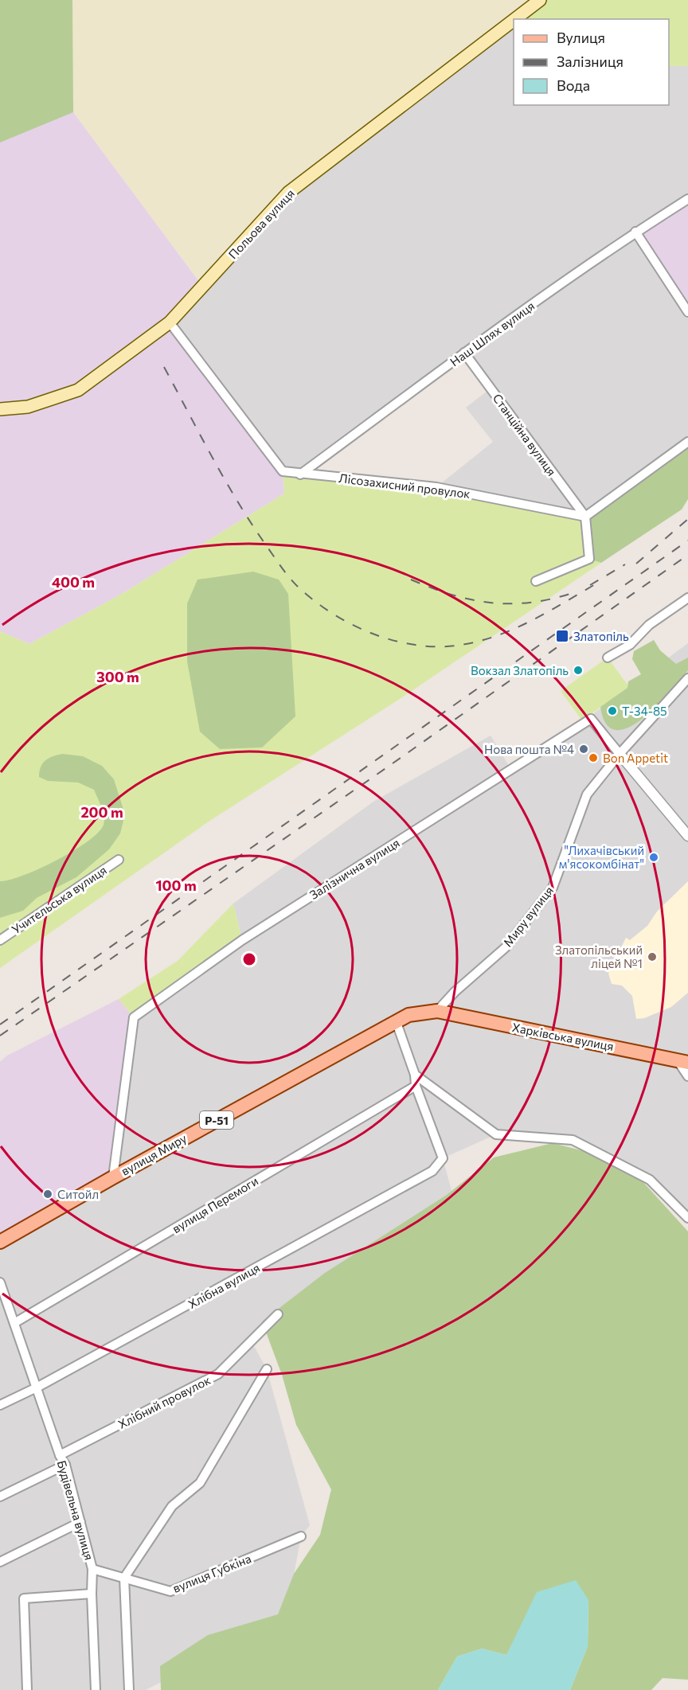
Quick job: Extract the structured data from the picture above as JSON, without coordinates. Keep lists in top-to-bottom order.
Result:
{
  "streets": {
    "main road": [
      "Польова вулиця",
      "Харківська вулиця",
      "Р-51",
      "вулиця Миру"
    ],
    "street": [
      "Наш Шлях вулиця",
      "Станційна вулиця",
      "Лісозахисний провулок",
      "Залізнична вулиця",
      "Учительська вулиця",
      "Миру вулиця",
      "вулиця Перемоги",
      "Хлібна вулиця",
      "Хлібний провулок",
      "Будівельна вулиця",
      "вулиця Губкіна"
    ]
  },
  "crossings": [
    ["Польова вулиця", "Лісозахисний провулок"],
    ["Наш Шлях вулиця", "Станційна вулиця"],
    ["Наш Шлях вулиця", "Лісозахисний провулок"],
    ["Станційна вулиця", "Лісозахисний провулок"],
    ["Залізнична вулиця", "Миру вулиця"],
    ["Залізнична вулиця", "вулиця Миру"],
    ["Миру вулиця", "Харківська вулиця"],
    ["Миру вулиця", "вулиця Миру"],
    ["Харківська вулиця", "вулиця Миру"],
    ["вулиця Перемоги", "Хлібна вулиця"],
    ["вулиця Перемоги", "Будівельна вулиця"],
    ["Хлібна вулиця", "Будівельна вулиця"],
    ["Хлібний провулок", "Будівельна вулиця"],
    ["Будівельна вулиця", "вулиця Губкіна"]
  ],
  "places": {
    "transit": ["Златопіль"],
    "other": [
      "Вокзал Златопіль",
      "Т-34-85",
      "Нова пошта №4",
      "Bon Appetit",
      "\"Лихачівський м'ясокомбінат\"",
      "Златопільський ліцей №1",
      "Ситойл"
    ]
  },
  "legend": ["Вулиця", "Залізниця", "Вода"],
  "rings": [
    "400 m",
    "300 m",
    "200 m",
    "100 m"
  ]
}
